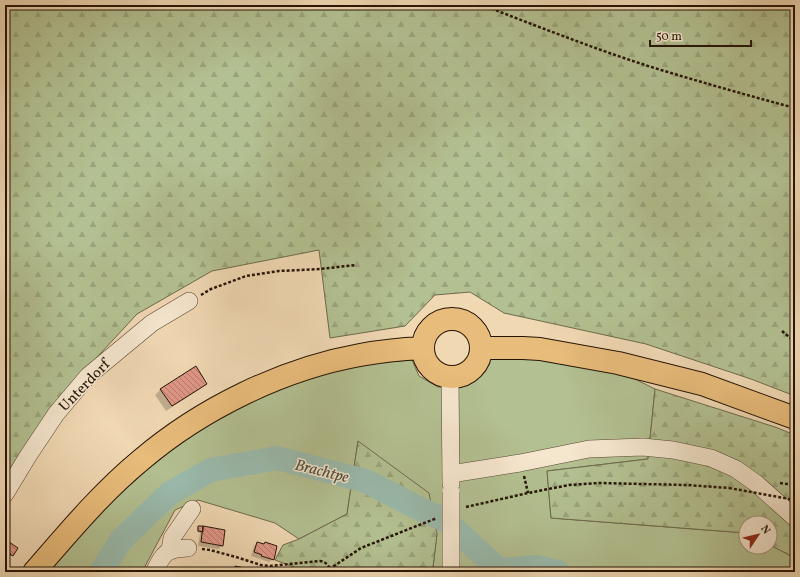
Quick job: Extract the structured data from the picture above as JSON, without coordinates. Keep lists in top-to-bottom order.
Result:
{
  "streets": {
    "street": ["Unterdorf"]
  },
  "water": ["Brachtpe"],
  "scale_bar": "50 m",
  "north": "top right"
}
